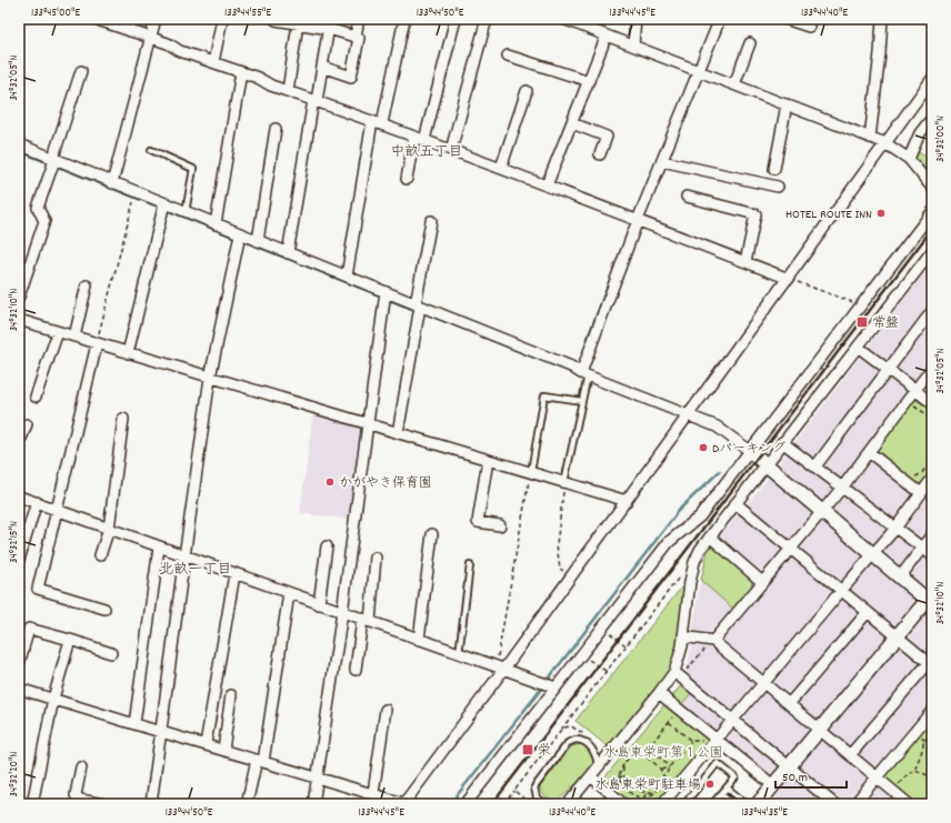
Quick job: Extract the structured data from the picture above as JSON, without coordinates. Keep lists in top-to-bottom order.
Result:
{
  "districts": ["中畝五丁目", "北畝一丁目"],
  "parks": ["水島東栄町第１公園"],
  "places": {
    "other": [
      "HOTEL ROUTE INN",
      "Dパーキング",
      "かがやき保育園",
      "水島東栄町駐車場"
    ],
    "transit": ["常盤", "栄"]
  },
  "scale_bar": "50 m",
  "coordinates": [
    "133°45'00\"E",
    "133°44'55\"E",
    "133°44'50\"E",
    "133°44'45\"E",
    "133°44'40\"E",
    "34°32'05\"N",
    "34°32'00\"N",
    "34°32'10\"N",
    "34°32'15\"N",
    "34°32'20\"N",
    "133°44'35\"E"
  ]
}
